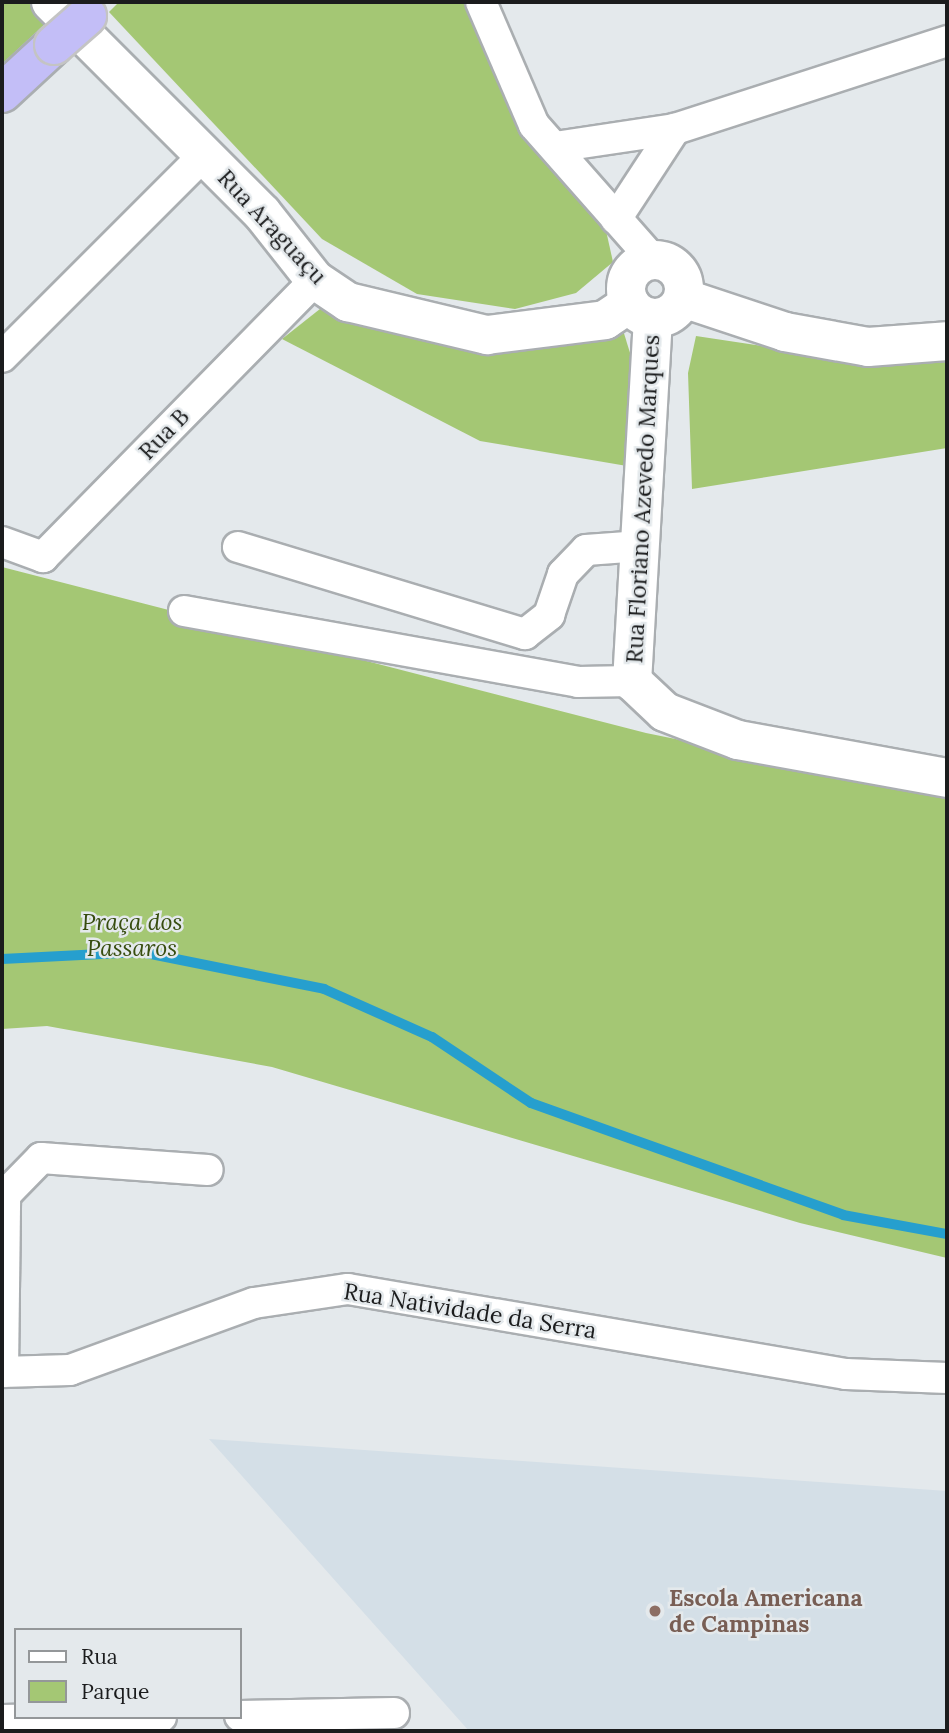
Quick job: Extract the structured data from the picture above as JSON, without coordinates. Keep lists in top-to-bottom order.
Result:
{
  "streets": {
    "main road": ["Rua Araguaçu", "Rua Floriano Azevedo Marques"],
    "street": ["Rua B", "Rua Natividade da Serra"]
  },
  "crossings": [
    ["Rua Araguaçu", "Rua B"],
    ["Rua Araguaçu", "Rua Floriano Azevedo Marques"]
  ],
  "parks": ["Praça dos Passaros"],
  "places": ["Escola Americana de Campinas"],
  "legend": ["Rua", "Parque"]
}
